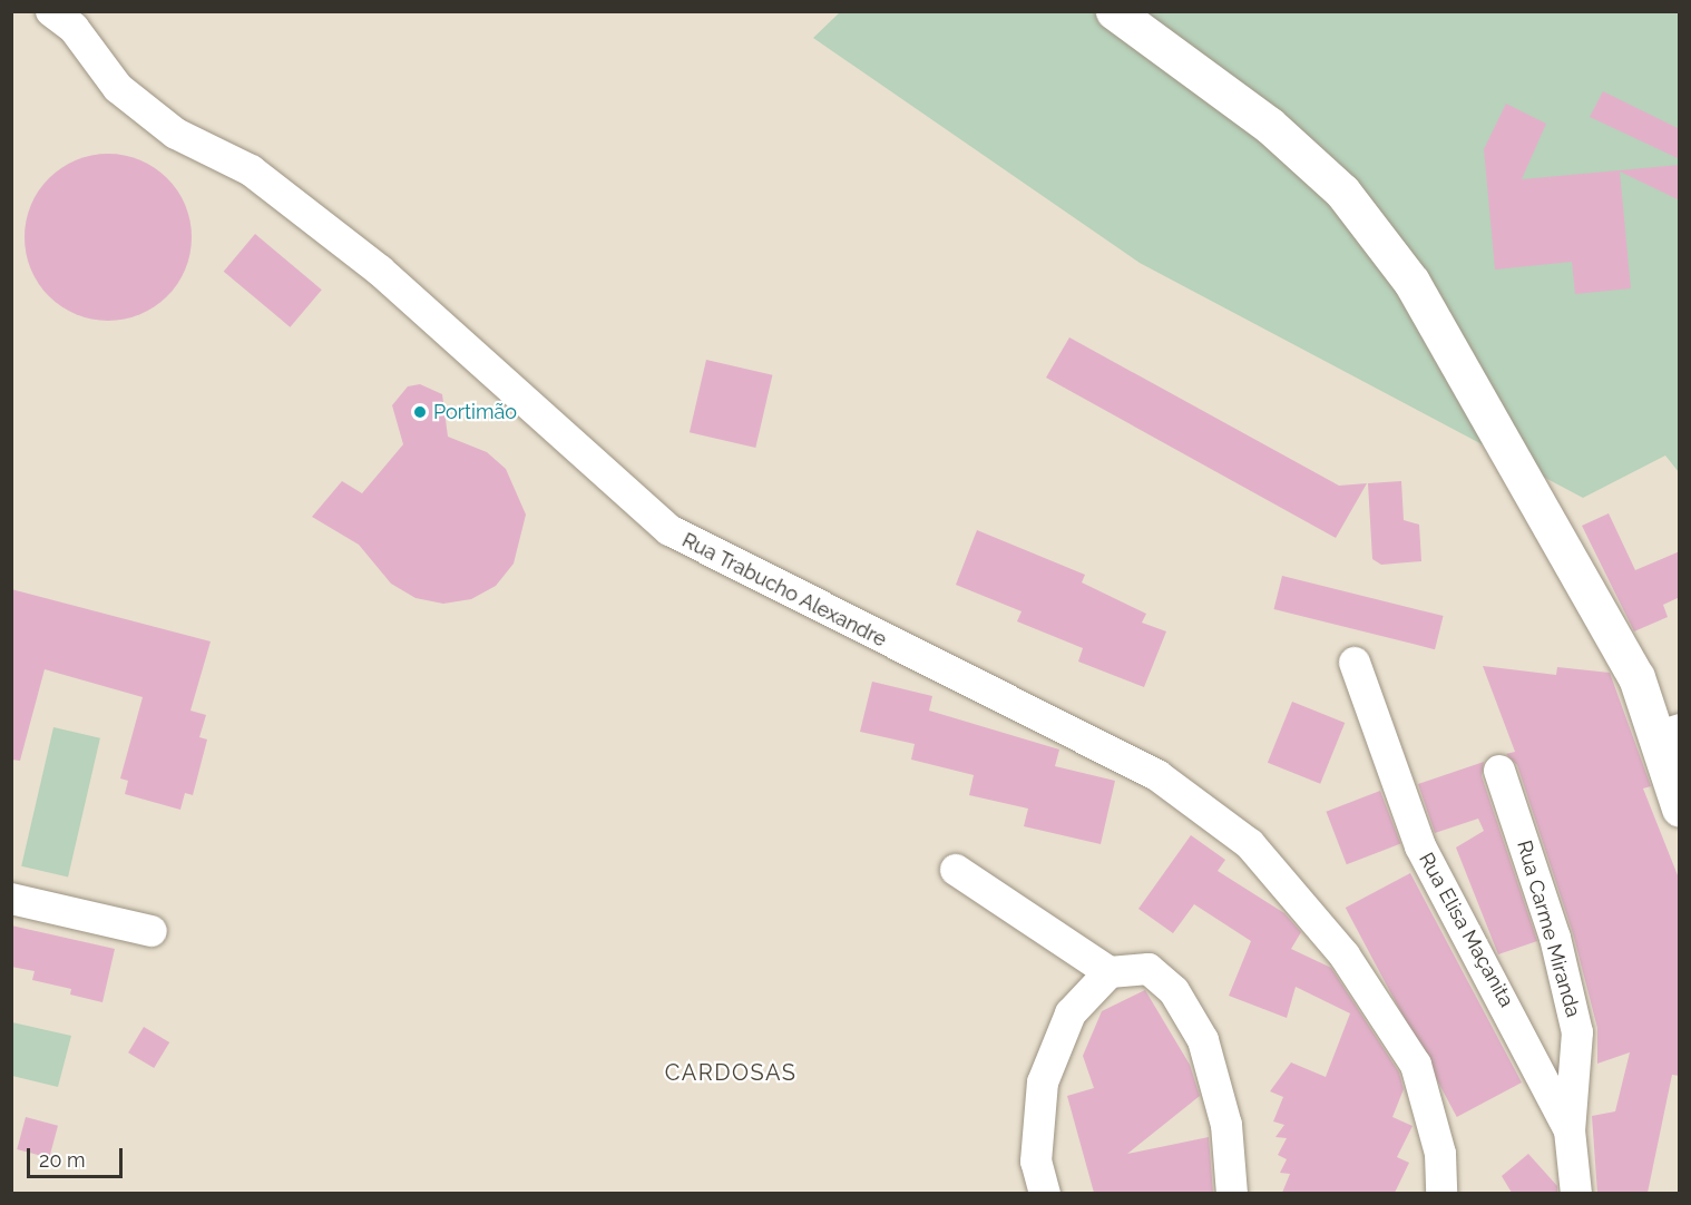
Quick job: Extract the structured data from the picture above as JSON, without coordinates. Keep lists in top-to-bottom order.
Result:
{
  "streets": {
    "street": ["Rua Trabucho Alexandre", "Rua Carme Miranda", "Rua Elisa Maçanita"]
  },
  "crossings": [
    ["Rua Carme Miranda", "Rua Elisa Maçanita"]
  ],
  "districts": ["CARDOSAS"],
  "places": ["Portimão"],
  "scale_bar": "20 m"
}
